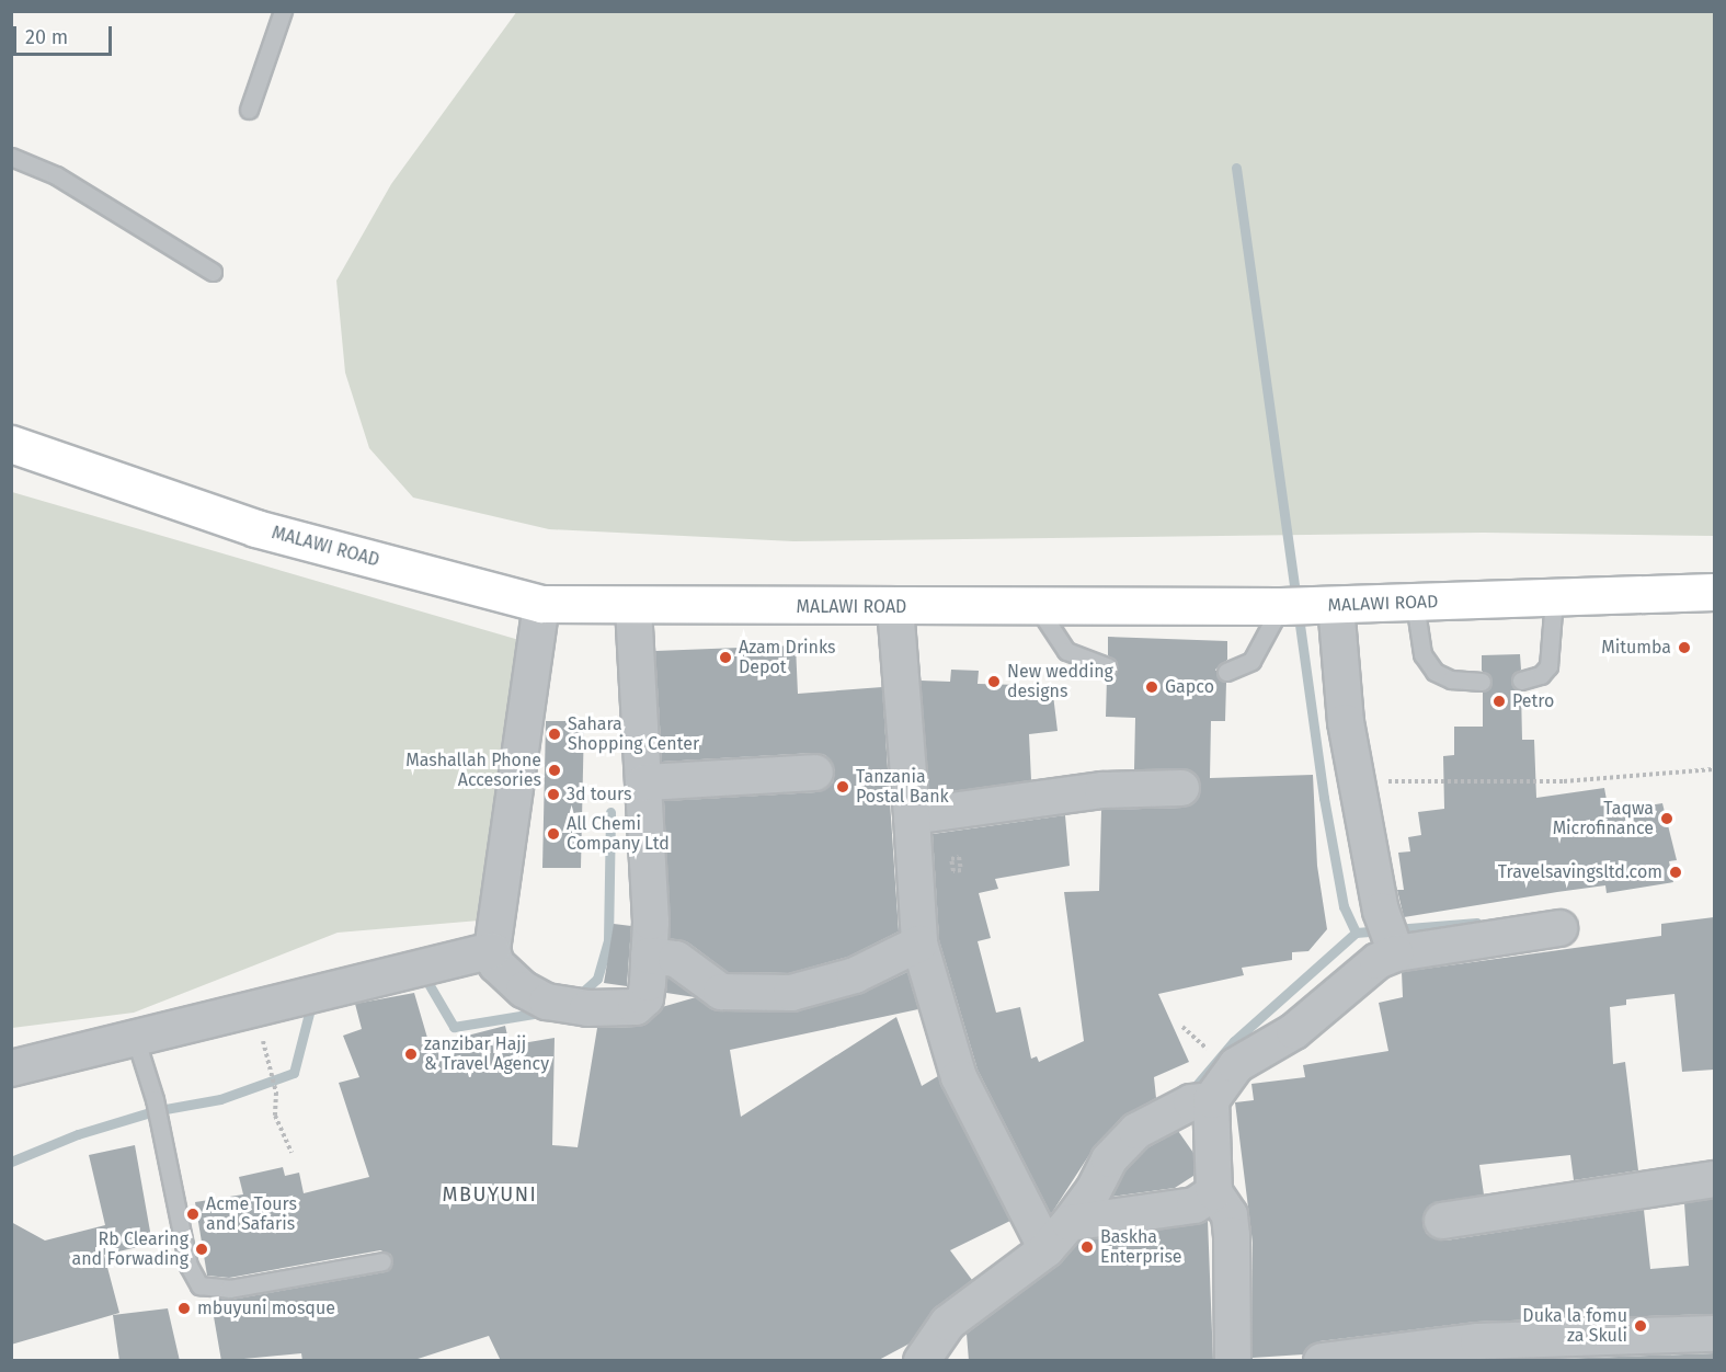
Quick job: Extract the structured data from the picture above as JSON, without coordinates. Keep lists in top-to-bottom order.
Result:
{
  "streets": {
    "main road": ["MALAWI ROAD"]
  },
  "districts": ["MBUYUNI"],
  "places": [
    "Mitumba",
    "Azam Drinks Depot",
    "New wedding designs",
    "Gapco",
    "Petro",
    "Sahara Shopping Center",
    "Mashallah Phone Accesories",
    "Tanzania Postal Bank",
    "3d tours",
    "Taqwa Microfinance",
    "All Chemi Company Ltd",
    "Travelsavingsltd.com",
    "zanzibar Hajj & Travel Agency",
    "Acme Tours and Safaris",
    "Baskha Enterprise",
    "Rb Clearing and Forwading",
    "mbuyuni mosque",
    "Duka la fomu za Skuli"
  ],
  "scale_bar": "20 m"
}
